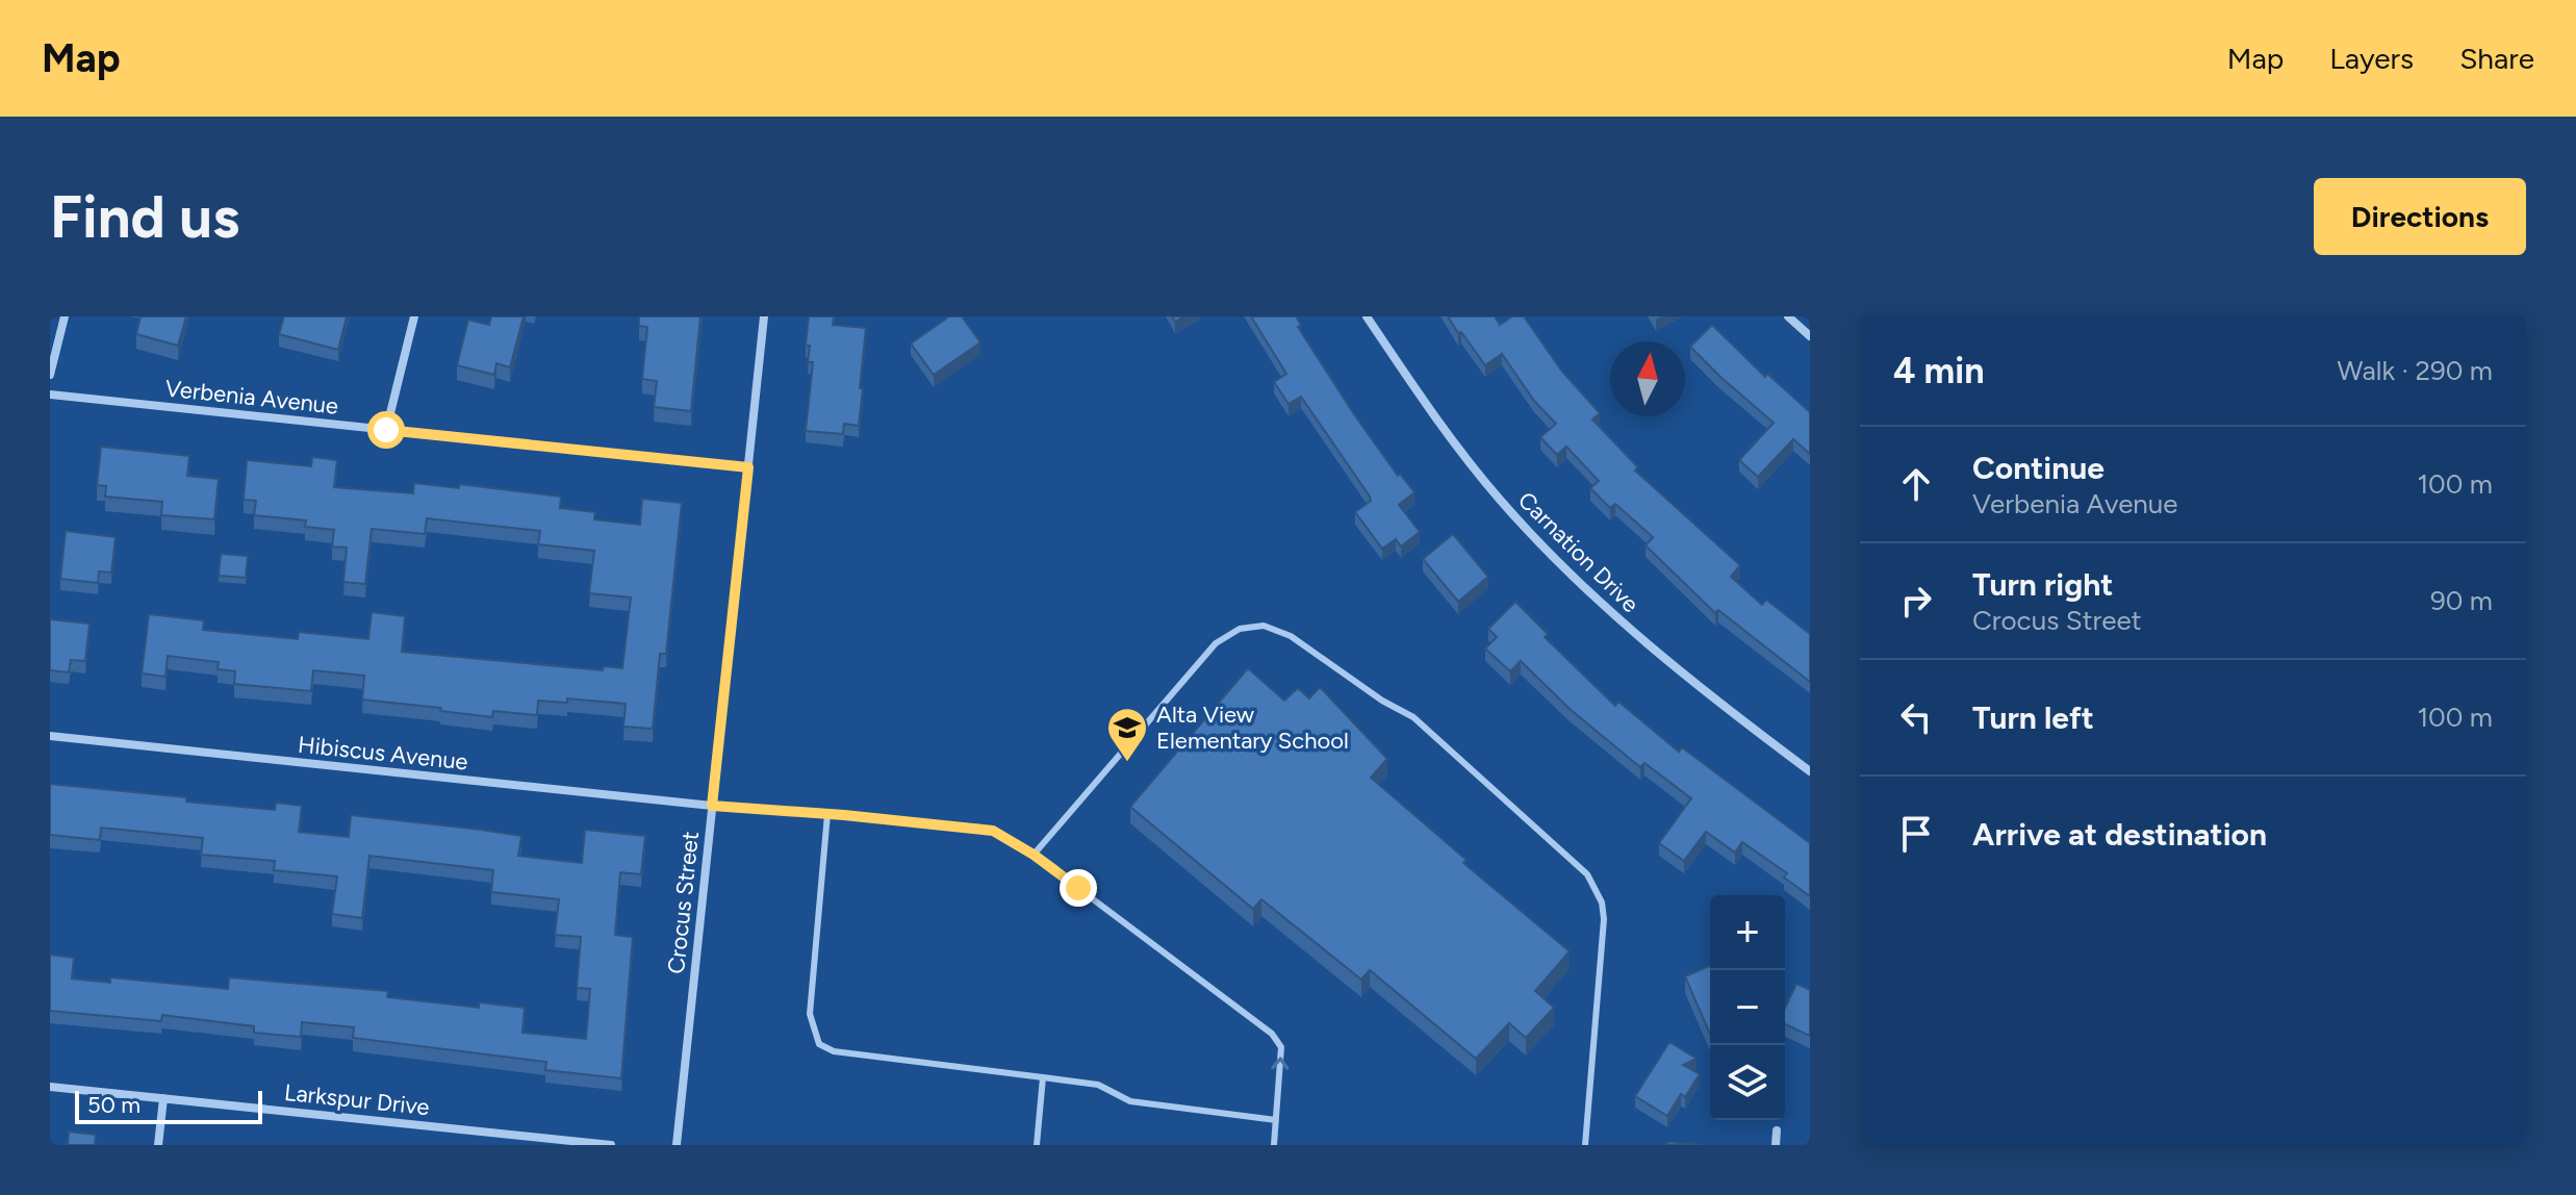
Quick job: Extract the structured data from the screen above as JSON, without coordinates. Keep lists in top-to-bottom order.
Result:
{
  "streets": {
    "street": [
      "Verbenia Avenue",
      "Carnation Drive",
      "Hibiscus Avenue",
      "Crocus Street",
      "Larkspur Drive"
    ]
  },
  "crossings": [
    ["Verbenia Avenue", "Crocus Street"],
    ["Hibiscus Avenue", "Crocus Street"]
  ],
  "places": {
    "school or university": ["Alta View Elementary School"]
  },
  "scale_bar": "50 m",
  "north": "top",
  "page": {
    "header": "Map",
    "nav": ["Map", "Layers", "Share"],
    "buttons": "Directions",
    "title": "Find us",
    "heading": ["4 min", "Walk · 290 m"],
    "list": [
      ["Continue", "Verbenia Avenue", "100 m"],
      ["Turn right", "Crocus Street", "90 m"],
      ["Turn left", "100 m"],
      "Arrive at destination"
    ],
    "map_buttons": ["+", "−"],
    "scale": "50 m"
  }
}
